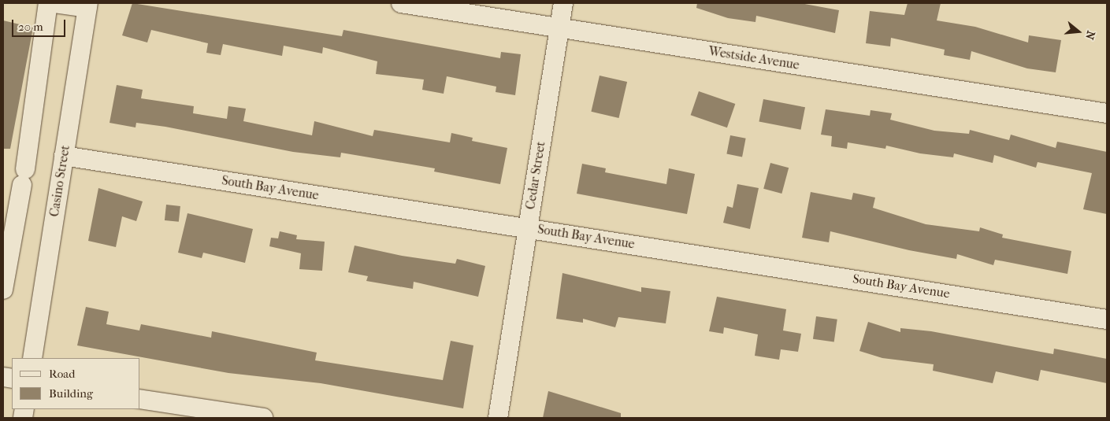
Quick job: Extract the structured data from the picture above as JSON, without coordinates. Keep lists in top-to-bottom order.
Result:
{
  "streets": {
    "street": [
      "Westside Avenue",
      "Cedar Street",
      "Casino Street",
      "South Bay Avenue"
    ]
  },
  "crossings": [
    ["Westside Avenue", "Cedar Street"],
    ["Cedar Street", "South Bay Avenue"],
    ["Casino Street", "South Bay Avenue"]
  ],
  "legend": ["Road", "Building"],
  "scale_bar": "20 m",
  "north": "right"
}
